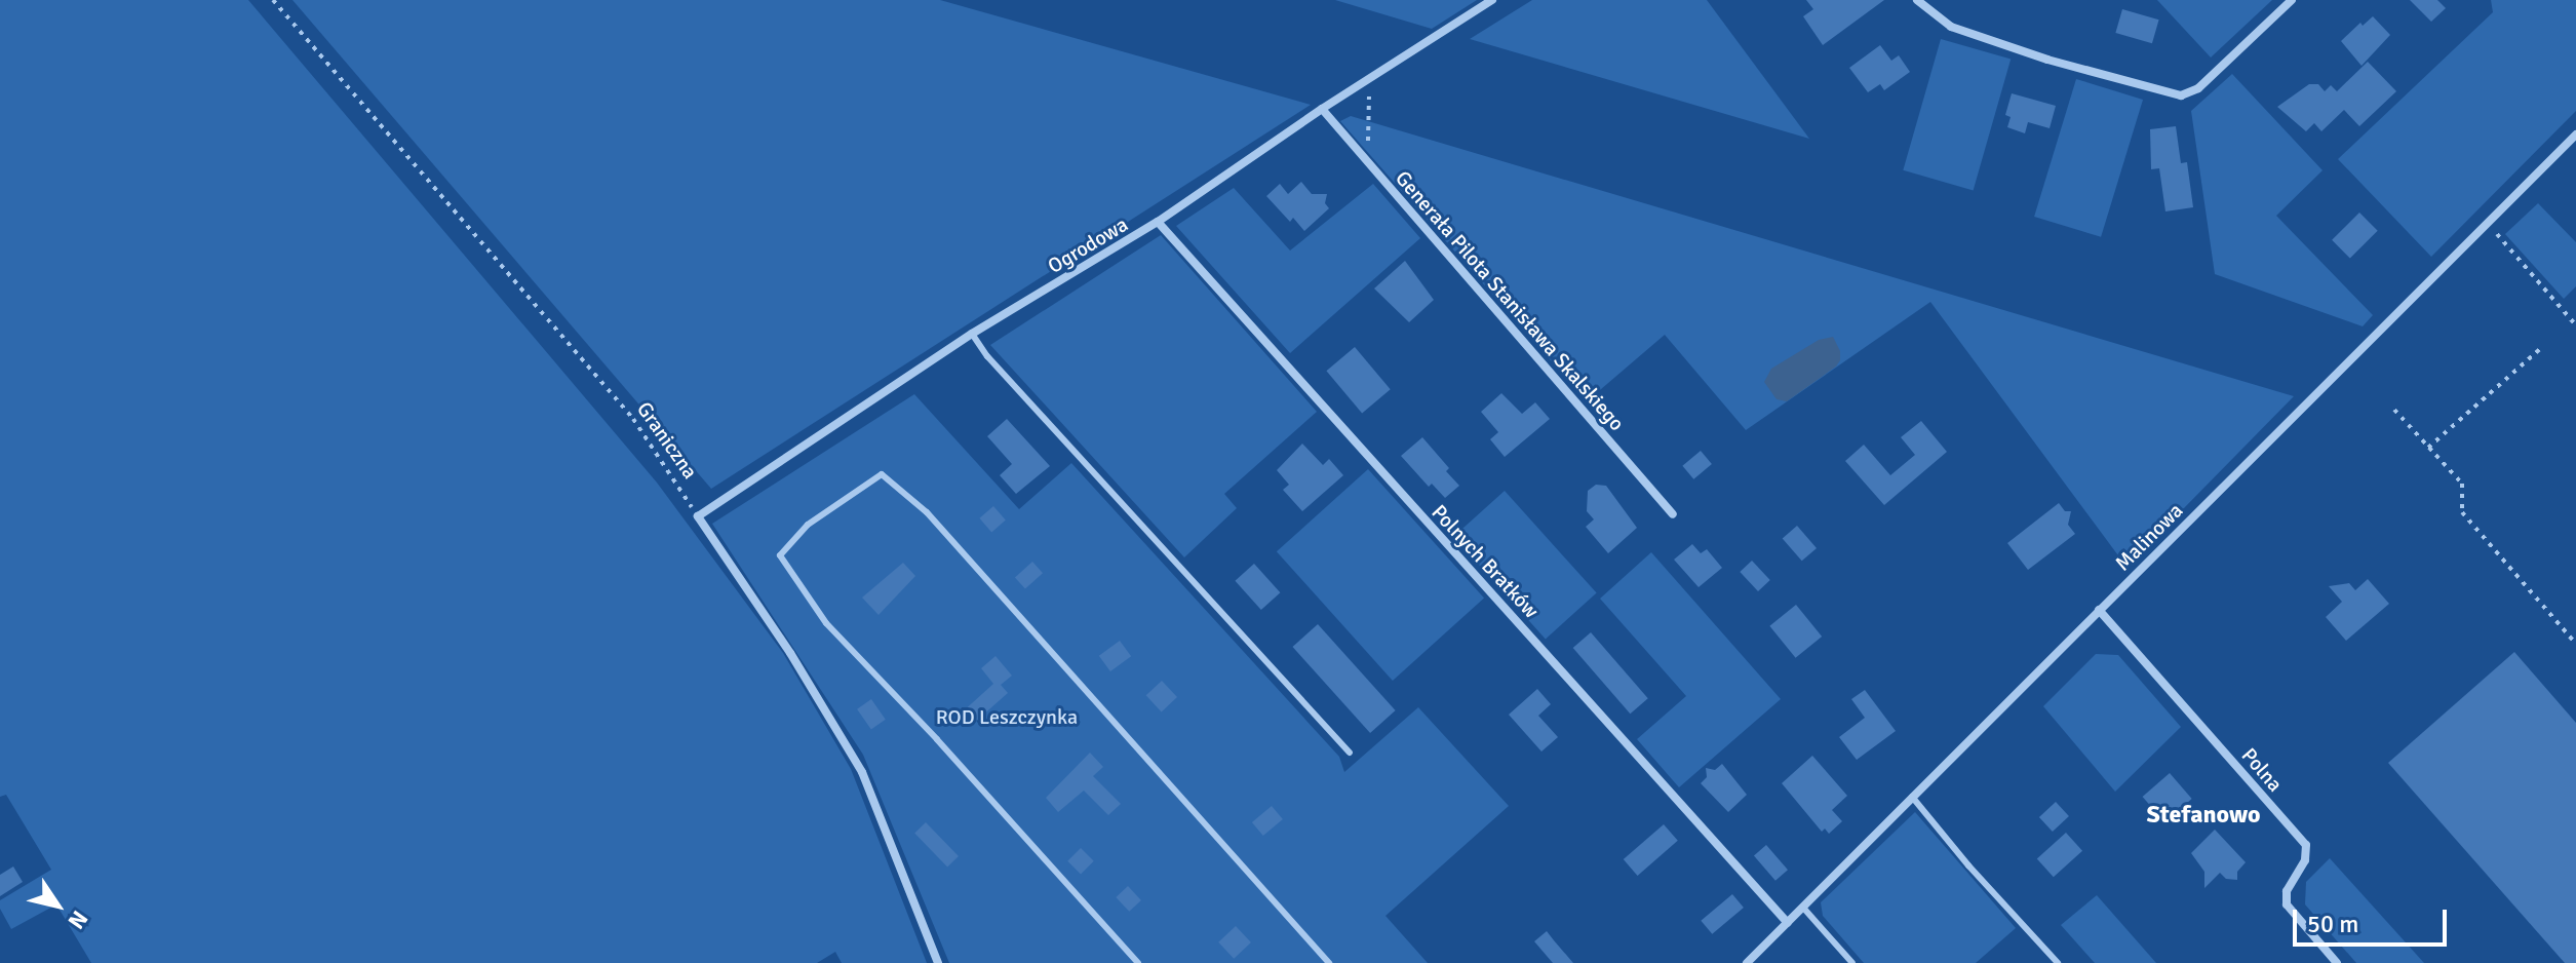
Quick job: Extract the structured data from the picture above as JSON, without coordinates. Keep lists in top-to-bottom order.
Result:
{
  "streets": {
    "street": [
      "Ogrodowa",
      "Generała Pilota Stanisława Skalskiego",
      "Malinowa",
      "Polnych Bratków",
      "Polna"
    ],
    "path": ["Graniczna"]
  },
  "crossings": [
    ["Ogrodowa", "Generała Pilota Stanisława Skalskiego"],
    ["Ogrodowa", "Graniczna"],
    ["Ogrodowa", "Polnych Bratków"],
    ["Malinowa", "Polnych Bratków"],
    ["Malinowa", "Polna"]
  ],
  "districts": ["Stefanowo"],
  "parks": ["ROD Leszczynka"],
  "scale_bar": "50 m",
  "north": "bottom right"
}
